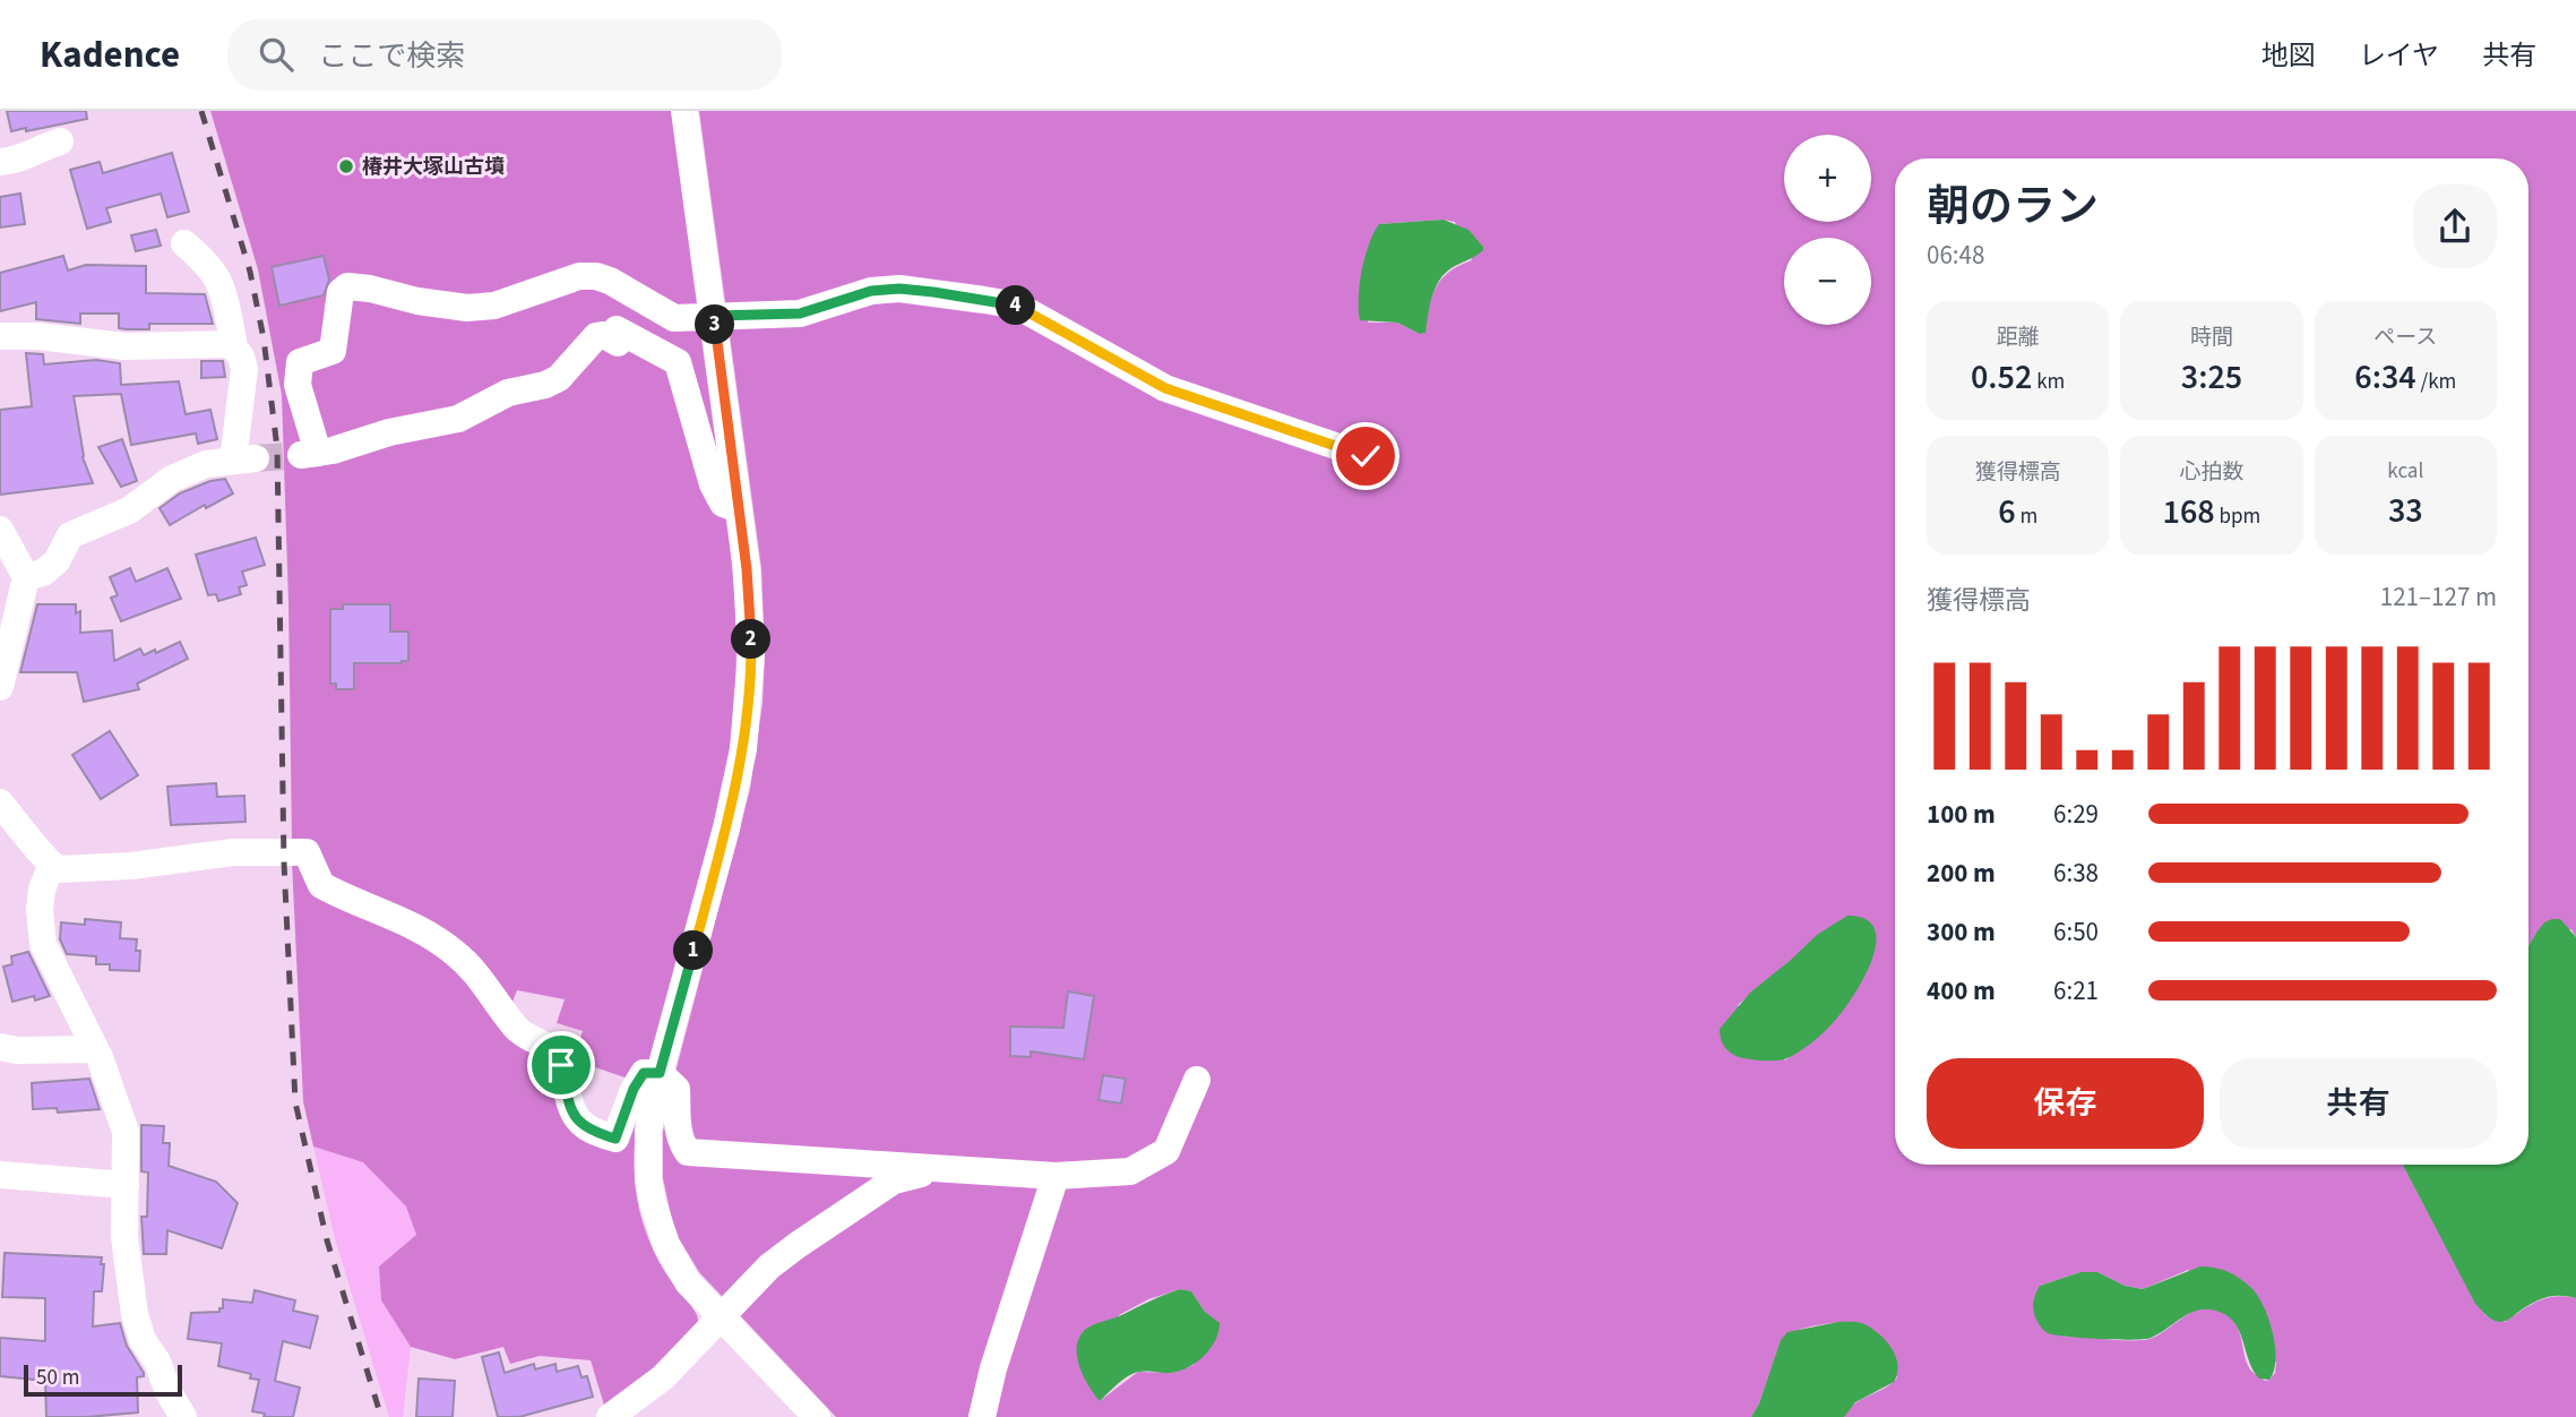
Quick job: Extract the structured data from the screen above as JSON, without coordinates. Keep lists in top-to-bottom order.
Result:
{
  "places": ["椿井大塚山古墳"],
  "scale_bar": "50 m",
  "page": {
    "header": "Kadence",
    "search": "ここで検索",
    "nav": ["地図", "レイヤ", "共有"],
    "map_buttons": ["+", "−"],
    "heading": ["朝のラン", "06:48"],
    "pins": [
      "4",
      "3",
      "2",
      "1"
    ],
    "stats": [
      ["距離", "0.52 km"],
      ["時間", "3:25"],
      ["ペース", "6:34 /km"],
      ["獲得標高", "6 m"],
      ["心拍数", "168 bpm"],
      ["kcal", "33"]
    ],
    "chart": ["獲得標高", "121–127 m"],
    "list": [
      {
        "name": "100 m",
        "note": "6:29"
      },
      {
        "name": "200 m",
        "note": "6:38"
      },
      {
        "name": "300 m",
        "note": "6:50"
      },
      {
        "name": "400 m",
        "note": "6:21"
      }
    ],
    "buttons": ["保存", "共有"],
    "scale": "50 m"
  }
}
